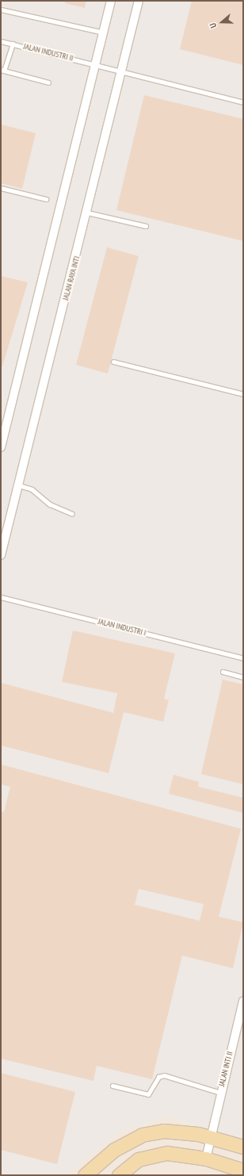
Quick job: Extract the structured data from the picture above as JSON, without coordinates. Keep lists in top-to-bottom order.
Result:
{
  "streets": {
    "street": ["JALAN RAYA INTI", "JALAN INTI II"],
    "lane": ["JALAN INDUSTRI II", "JALAN INDUSTRI I"]
  },
  "crossings": [
    ["JALAN INDUSTRI II", "JALAN RAYA INTI"]
  ],
  "north": "left"
}
